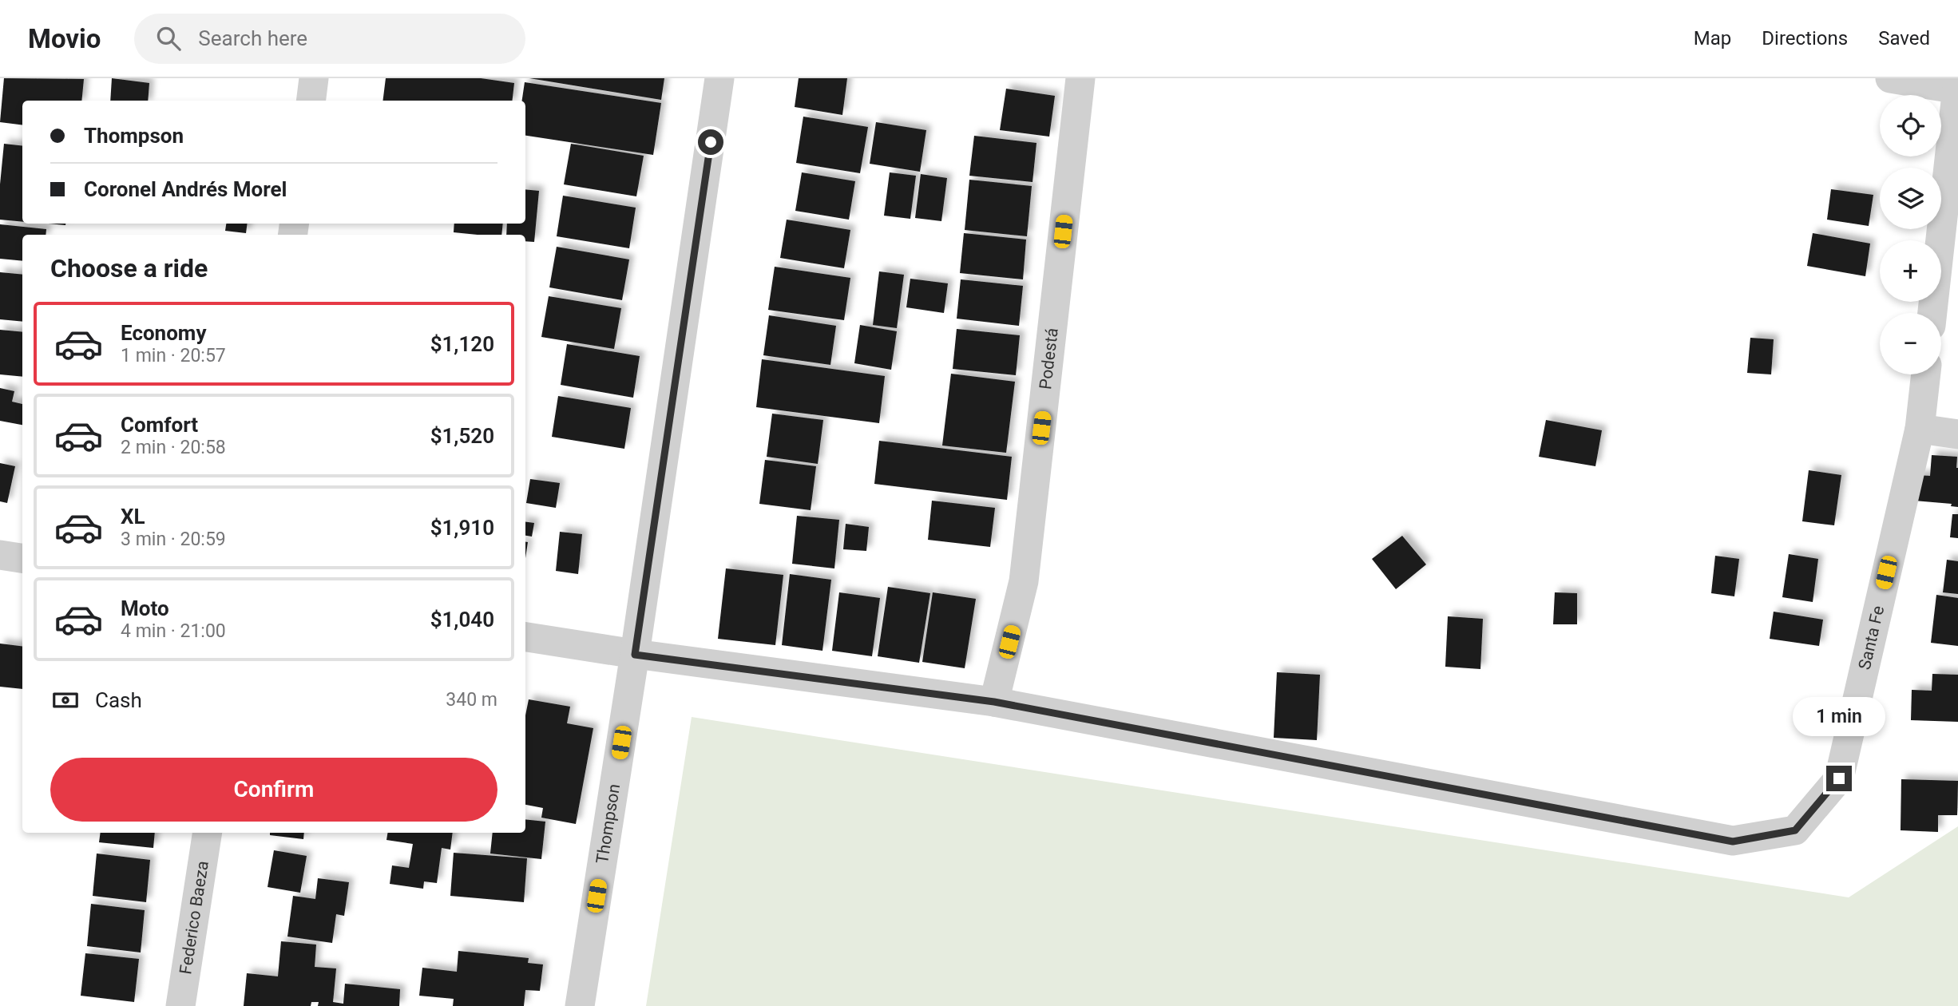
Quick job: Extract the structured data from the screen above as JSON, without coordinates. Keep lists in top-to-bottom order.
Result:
{
  "streets": {
    "street": [
      "Podestá",
      "Santa Fe",
      "Thompson",
      "Federico Baeza"
    ]
  },
  "crossings": [
    ["Podestá", "Santa Fe"]
  ],
  "page": {
    "header": "Movio",
    "search": "Search here",
    "nav": ["Map", "Directions", "Saved"],
    "map_buttons": ["+", "−"],
    "banner": ["Thompson", "Coronel Andrés Morel"],
    "heading": "Choose a ride",
    "list": [
      {
        "name": "Economy",
        "note": "1 min · 20:57",
        "value": "$1,120"
      },
      {
        "name": "Comfort",
        "note": "2 min · 20:58",
        "value": "$1,520"
      },
      {
        "name": "XL",
        "note": "3 min · 20:59",
        "value": "$1,910"
      },
      {
        "name": "Moto",
        "note": "4 min · 21:00",
        "value": "$1,040"
      }
    ],
    "pay": ["Cash", "340 m"],
    "bubble": "1 min",
    "buttons": "Confirm"
  }
}
